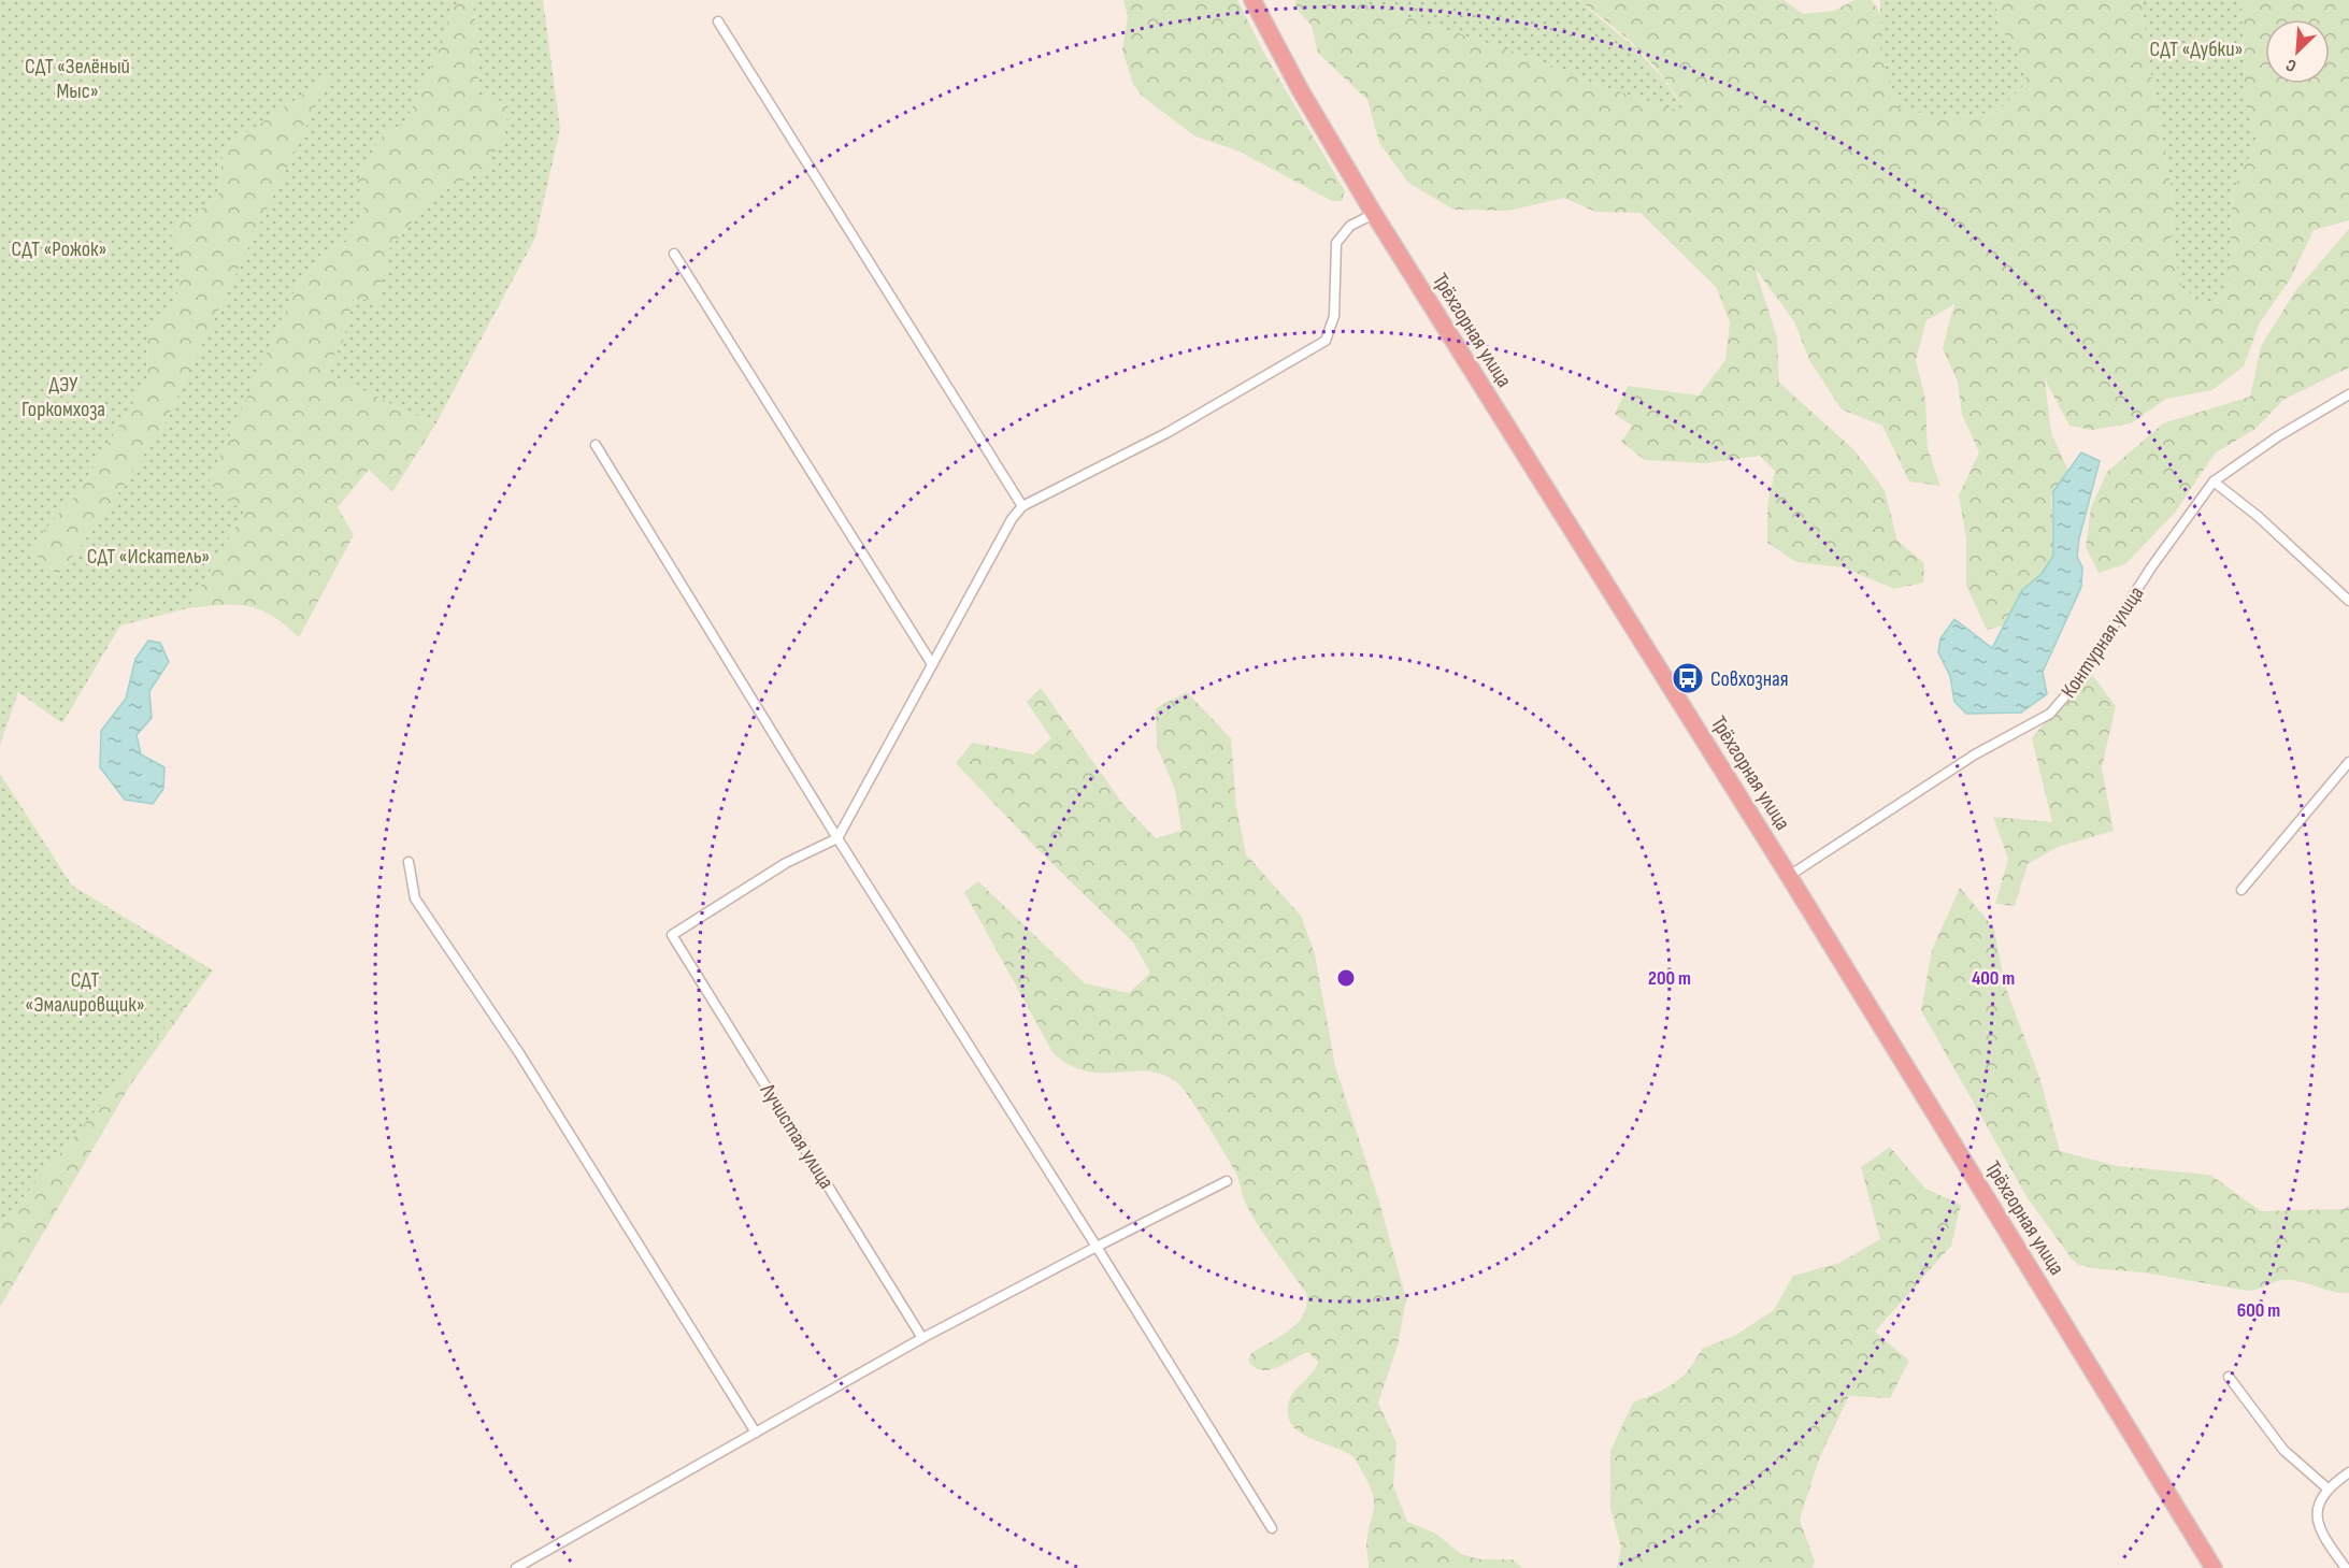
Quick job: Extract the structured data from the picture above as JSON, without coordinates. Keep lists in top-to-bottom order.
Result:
{
  "streets": {
    "highway": ["Трёхгорная улица"],
    "street": ["Контурная улица", "Лучистая улица"]
  },
  "crossings": [
    ["Трёхгорная улица", "Контурная улица"]
  ],
  "parks": [
    "СДТ «Дубки»",
    "СДТ «Зелёный Мыс»",
    "СДТ «Рожок»",
    "ДЭУ Горкомхоза",
    "СДТ «Искатель»",
    "СДТ «Эмалировщик»"
  ],
  "places": {
    "bus stop": ["Совхозная"]
  },
  "north": "bottom left",
  "rings": ["200 m", "400 m", "600 m"]
}
